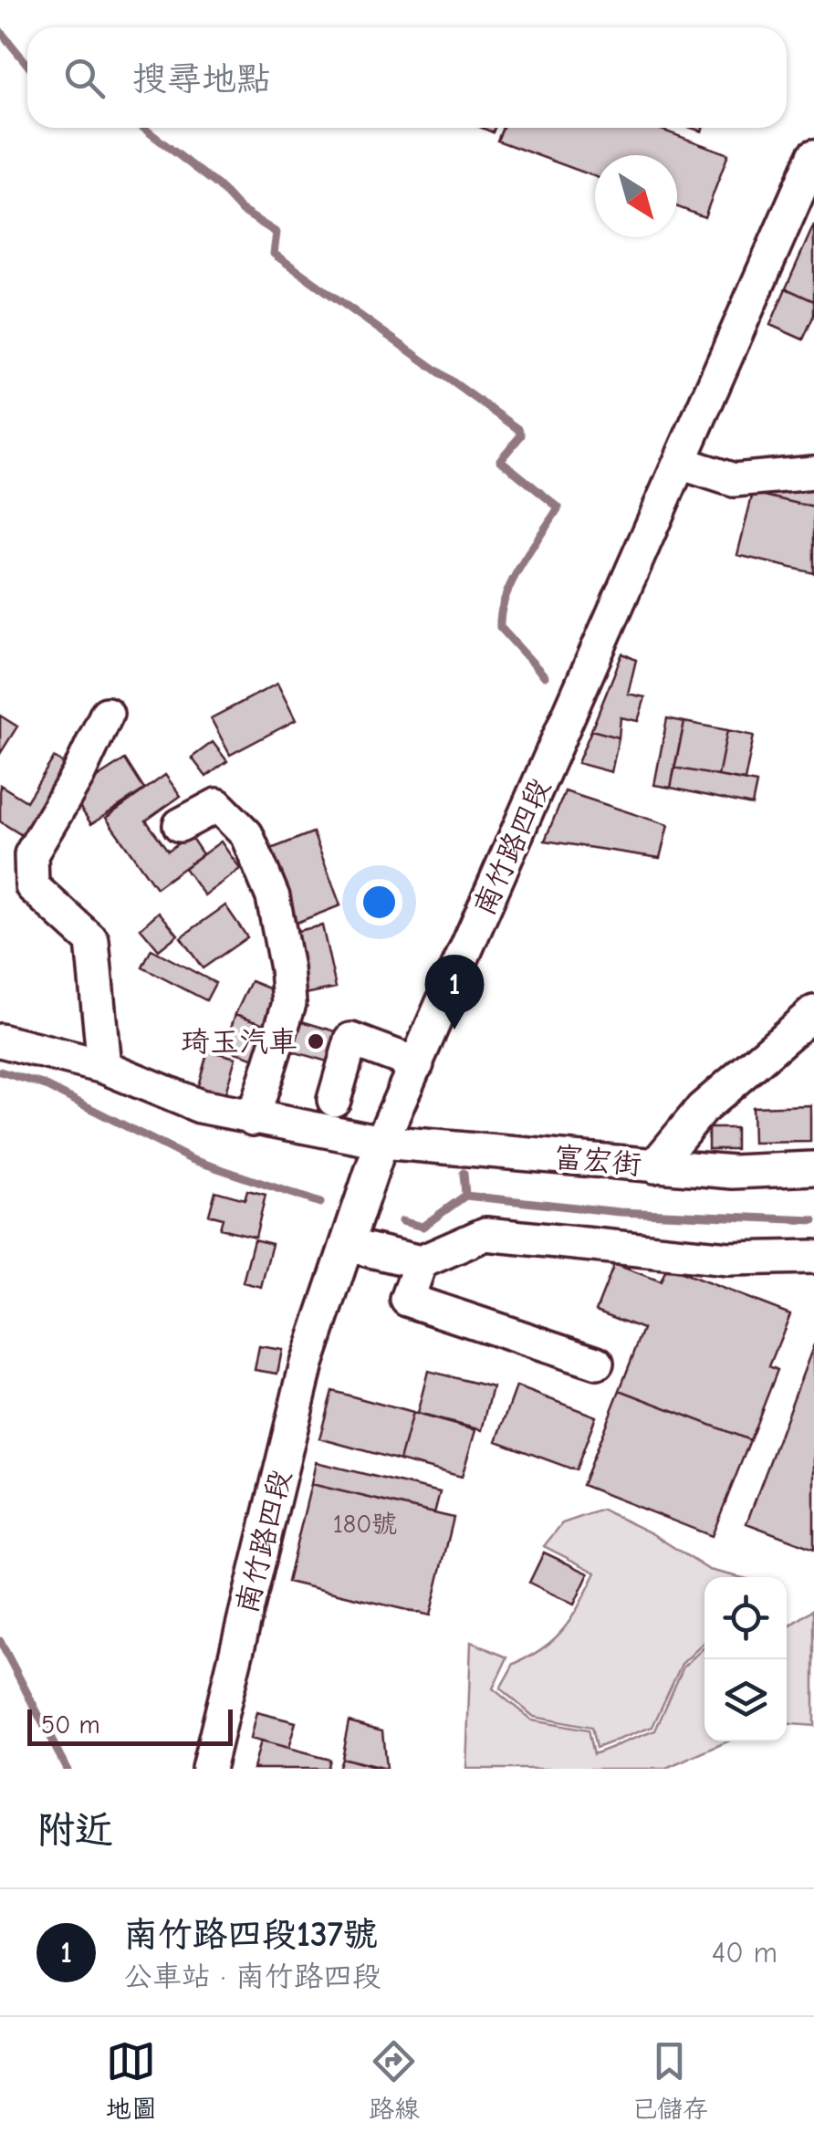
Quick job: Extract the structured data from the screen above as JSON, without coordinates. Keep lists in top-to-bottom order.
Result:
{
  "streets": {
    "street": ["南竹路四段", "富宏街"]
  },
  "crossings": [
    ["南竹路四段", "富宏街"]
  ],
  "places": ["琦玉汽車"],
  "house_numbers": ["180號"],
  "scale_bar": "50 m",
  "north": "bottom right",
  "page": {
    "search": "搜尋地點",
    "pins": "1",
    "scale": "50 m",
    "heading": "附近",
    "list": [
      {
        "mark": "1",
        "name": "南竹路四段137號",
        "note": "公車站 · 南竹路四段",
        "value": "40 m"
      }
    ],
    "nav": ["地圖", "路線", "已儲存"]
  }
}
